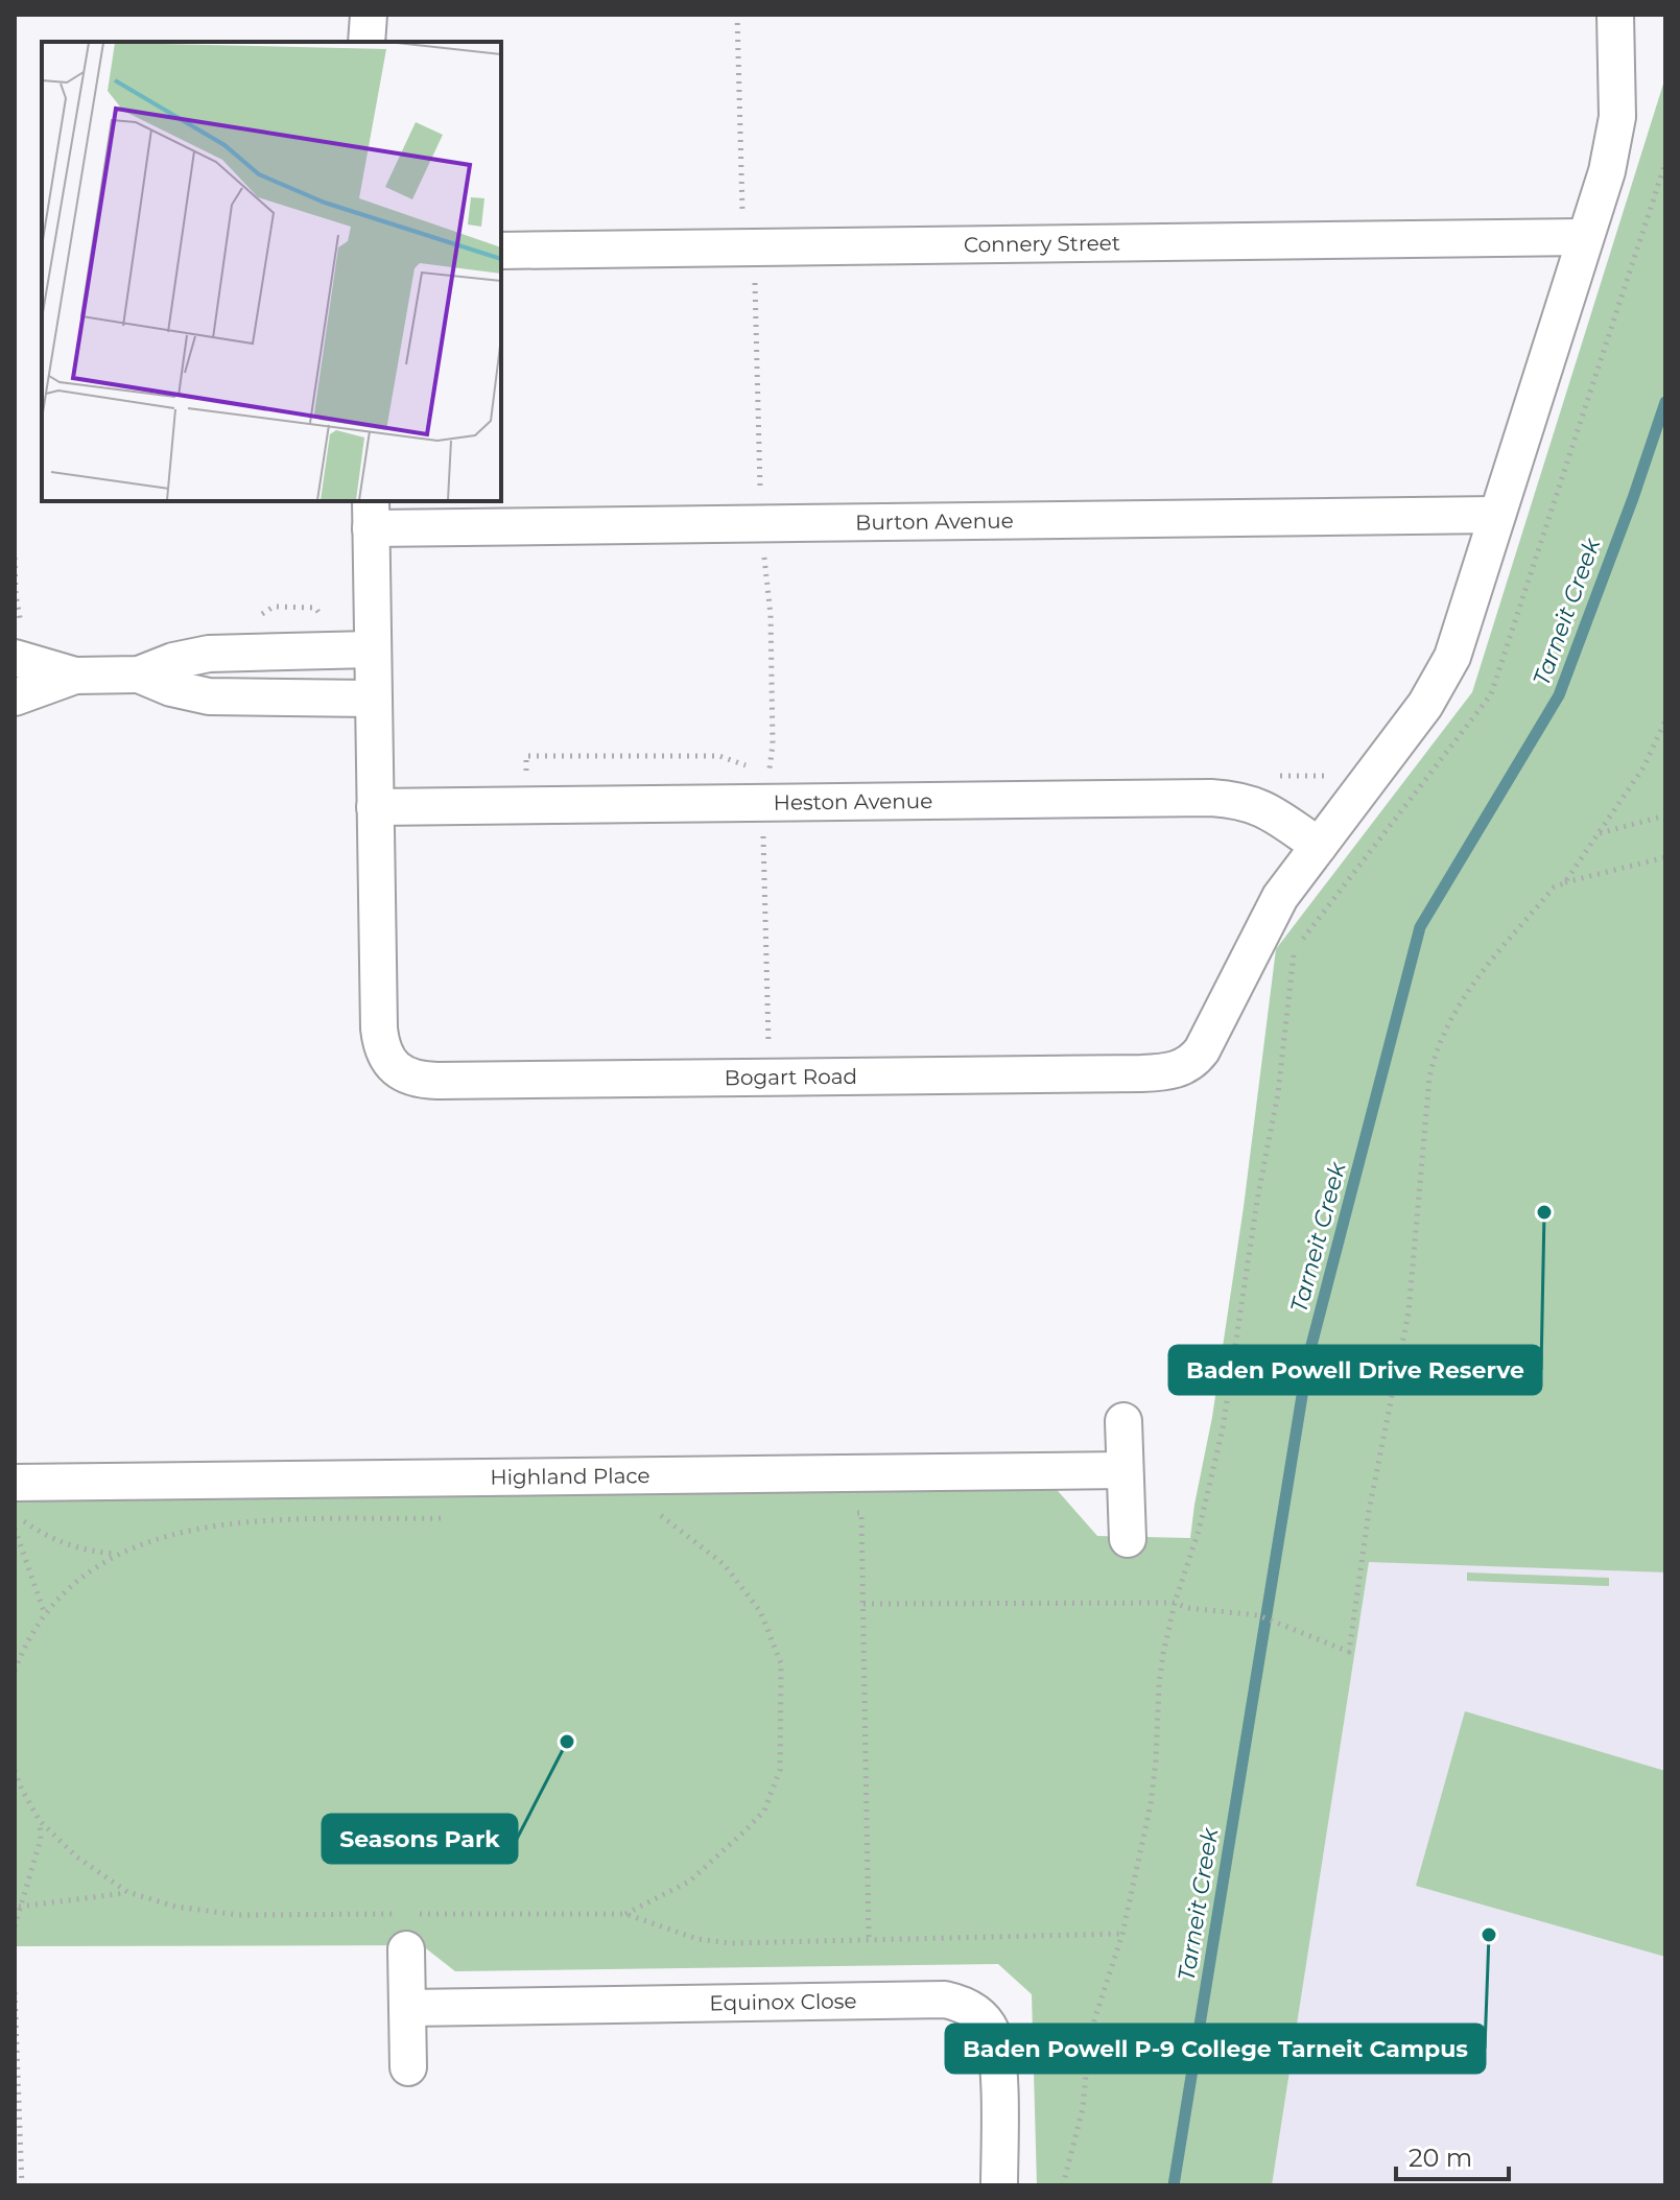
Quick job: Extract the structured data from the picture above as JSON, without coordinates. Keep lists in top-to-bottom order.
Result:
{
  "streets": {
    "street": [
      "Connery Street",
      "Burton Avenue",
      "Heston Avenue",
      "Bogart Road",
      "Highland Place",
      "Equinox Close"
    ]
  },
  "crossings": [
    ["Heston Avenue", "Bogart Road"]
  ],
  "water": ["Tarneit Creek"],
  "places": ["Baden Powell Drive Reserve", "Seasons Park", "Baden Powell P-9 College Tarneit Campus"],
  "scale_bar": "20 m"
}
